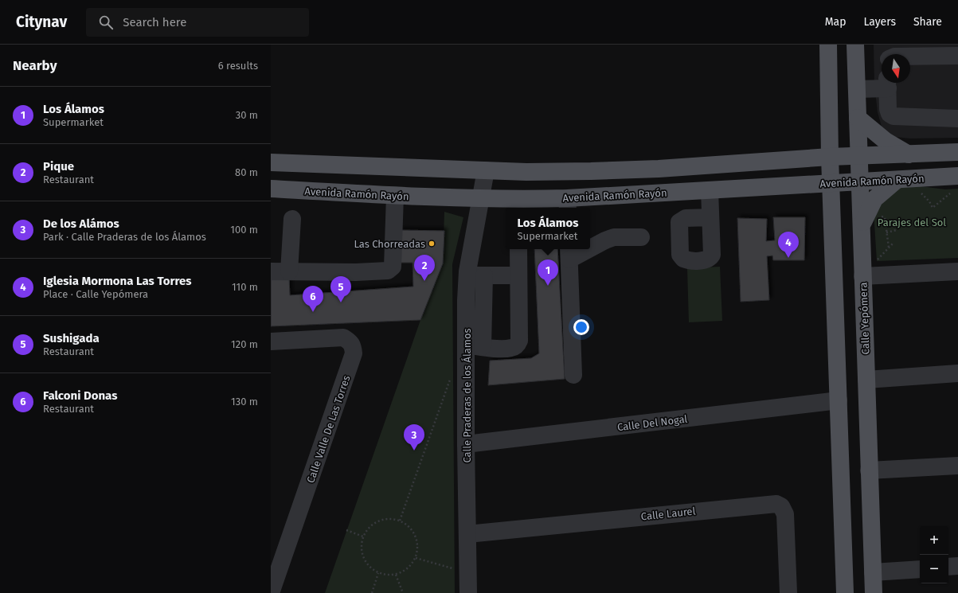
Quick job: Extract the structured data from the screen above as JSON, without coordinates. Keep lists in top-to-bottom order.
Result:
{
  "streets": {
    "main road": ["Avenida Ramón Rayón", "Calle Yepómera"],
    "street": [
      "Calle Praderas de los Álamos",
      "Calle Del Nogal",
      "Calle Valle De Las Torres",
      "Calle Laurel"
    ]
  },
  "crossings": [
    ["Avenida Ramón Rayón", "Calle Yepómera"],
    ["Avenida Ramón Rayón", "Calle Praderas de los Álamos"],
    ["Calle Praderas de los Álamos", "Calle Del Nogal"],
    ["Calle Praderas de los Álamos", "Calle Laurel"]
  ],
  "parks": ["Parajes del Sol"],
  "places": ["Las Chorreadas"],
  "north": "bottom",
  "page": {
    "header": "Citynav",
    "search": "Search here",
    "nav": ["Map", "Layers", "Share"],
    "heading": ["Nearby", "6 results"],
    "list": [
      {
        "mark": "1",
        "name": "Los Álamos",
        "note": "Supermarket",
        "value": "30 m"
      },
      {
        "mark": "2",
        "name": "Pique",
        "note": "Restaurant",
        "value": "80 m"
      },
      {
        "mark": "3",
        "name": "De los Alámos",
        "note": "Park · Calle Praderas de los Álamos",
        "value": "100 m"
      },
      {
        "mark": "4",
        "name": "Iglesia Mormona Las Torres",
        "note": "Place · Calle Yepómera",
        "value": "110 m"
      },
      {
        "mark": "5",
        "name": "Sushigada",
        "note": "Restaurant",
        "value": "120 m"
      },
      {
        "mark": "6",
        "name": "Falconi Donas",
        "note": "Restaurant",
        "value": "130 m"
      }
    ],
    "popup": ["Los Álamos", "Supermarket"],
    "pins": [
      "4",
      "2",
      "1",
      "5",
      "6",
      "3"
    ],
    "map_buttons": ["+", "−"]
  }
}
